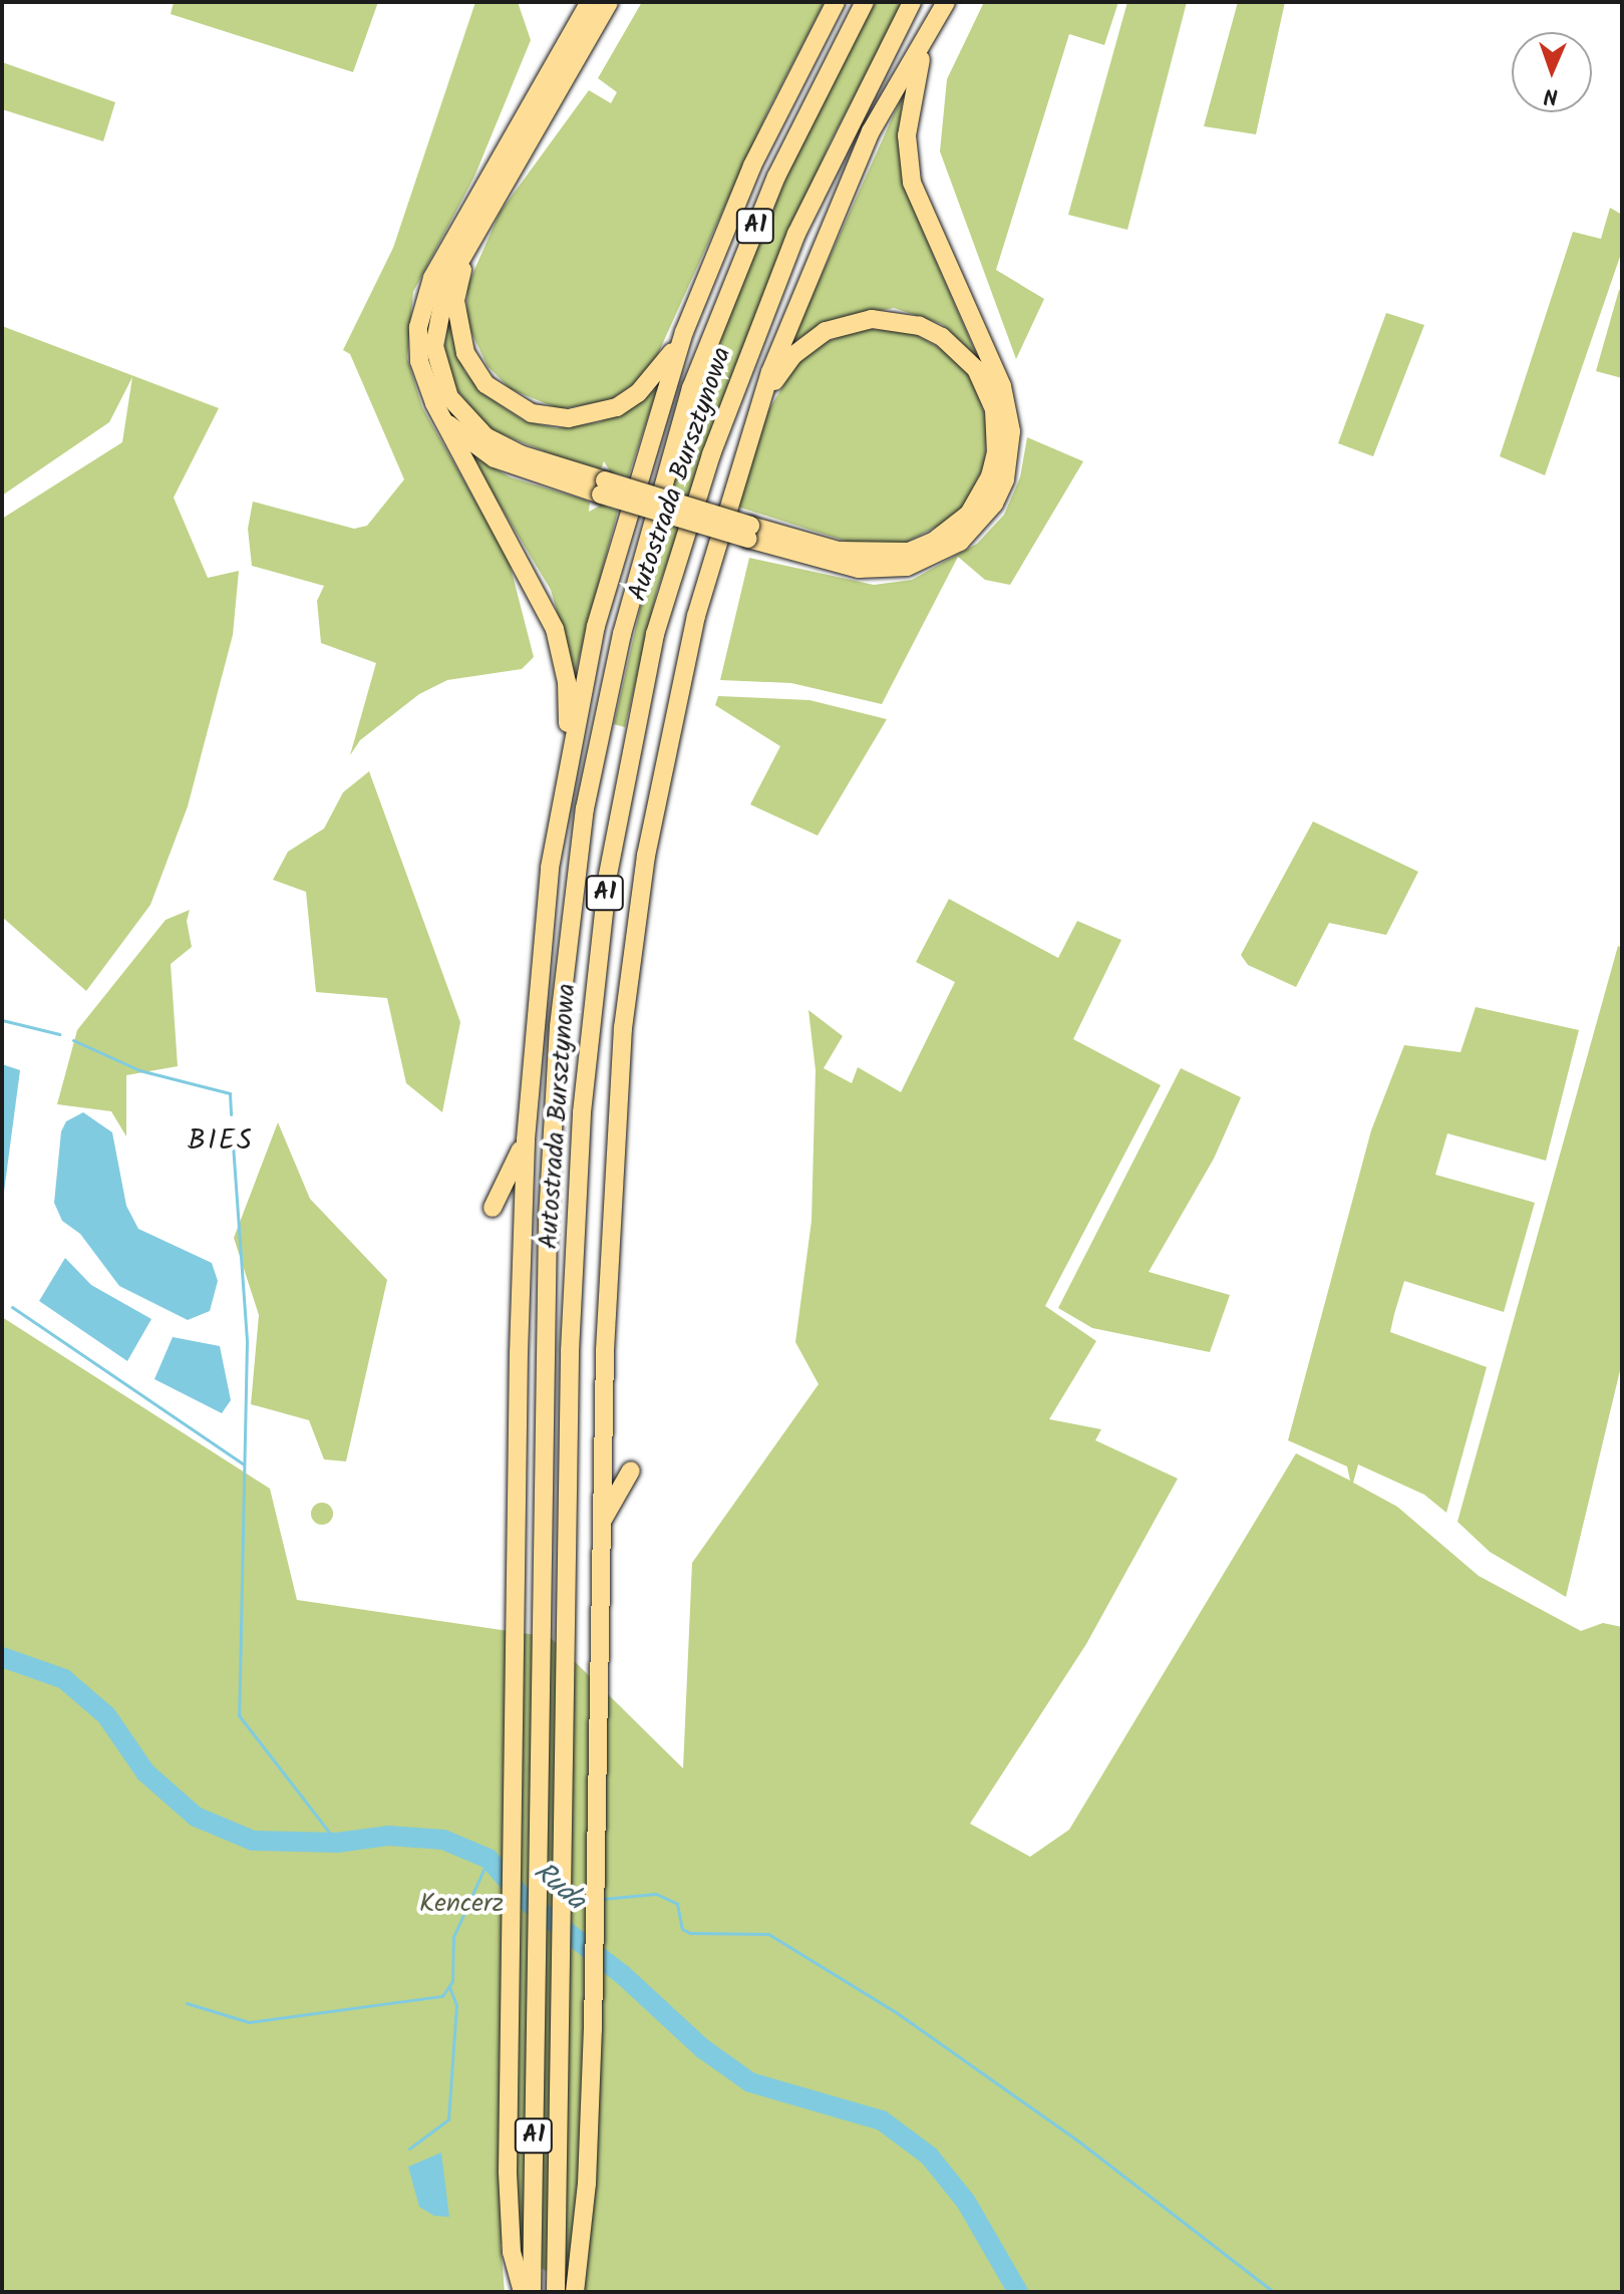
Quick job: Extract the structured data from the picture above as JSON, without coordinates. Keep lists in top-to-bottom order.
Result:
{
  "streets": {
    "highway": ["A1", "Autostrada Bursztynowa"]
  },
  "districts": ["BIES"],
  "water": ["Ruda"],
  "parks": ["Kencerz"],
  "north": "bottom"
}
